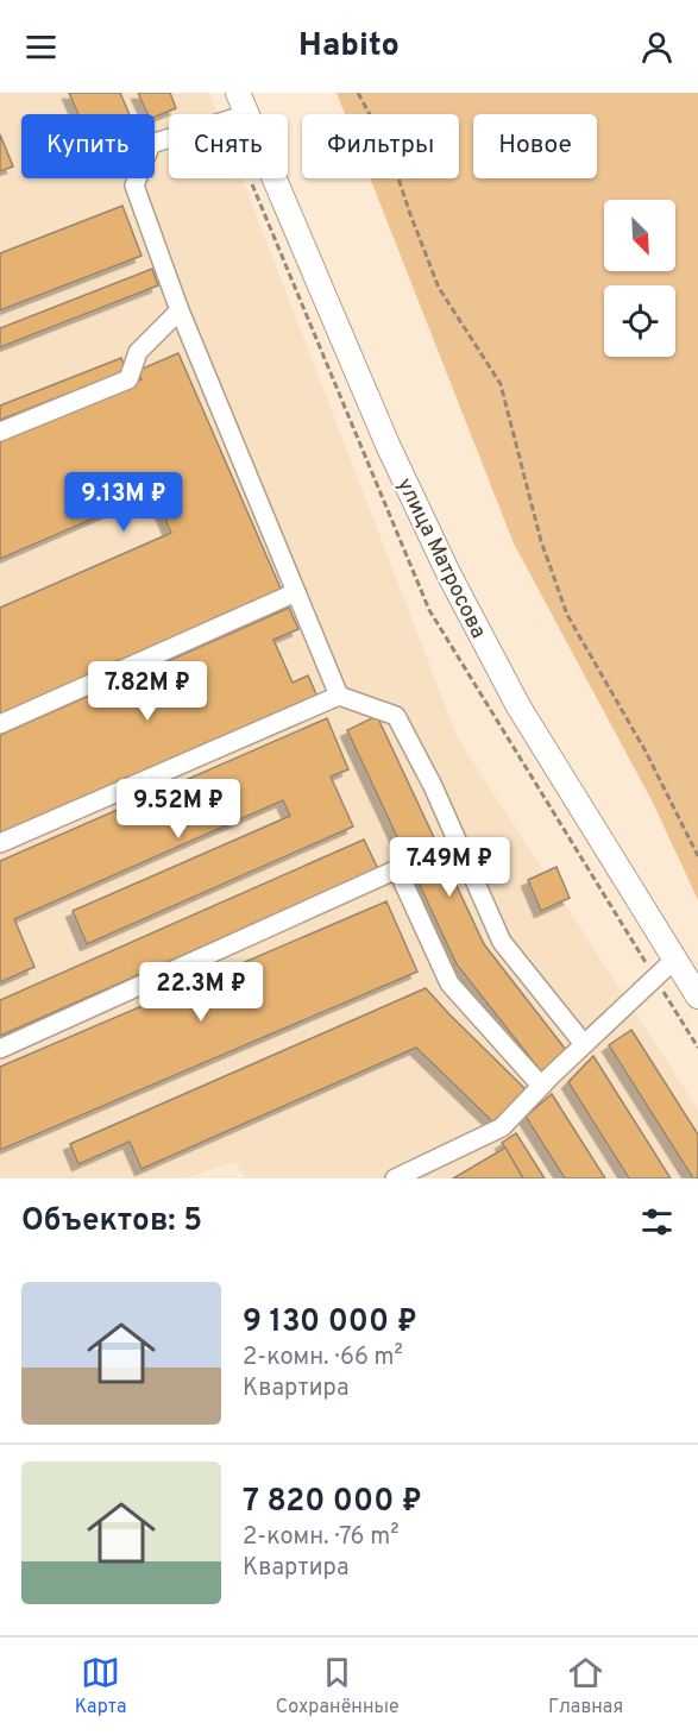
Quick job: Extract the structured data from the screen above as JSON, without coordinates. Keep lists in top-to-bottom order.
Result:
{
  "streets": {
    "main road": ["улица Матросова"]
  },
  "north": "bottom right",
  "page": {
    "header": "Habito",
    "chip": [
      "Купить",
      "Снять",
      "Фильтры",
      "Новое"
    ],
    "price": [
      "9.13M ₽",
      "7.82M ₽",
      "9.52M ₽",
      "7.49M ₽",
      "22.3M ₽"
    ],
    "heading": "Объектов: 5",
    "list": [
      {
        "name": "9 130 000 ₽",
        "note": "2-комн. · 66 m² · Квартира"
      },
      {
        "name": "7 820 000 ₽",
        "note": "2-комн. · 76 m² · Квартира"
      }
    ],
    "tabs": ["Карта", "Сохранённые", "Главная"]
  }
}
